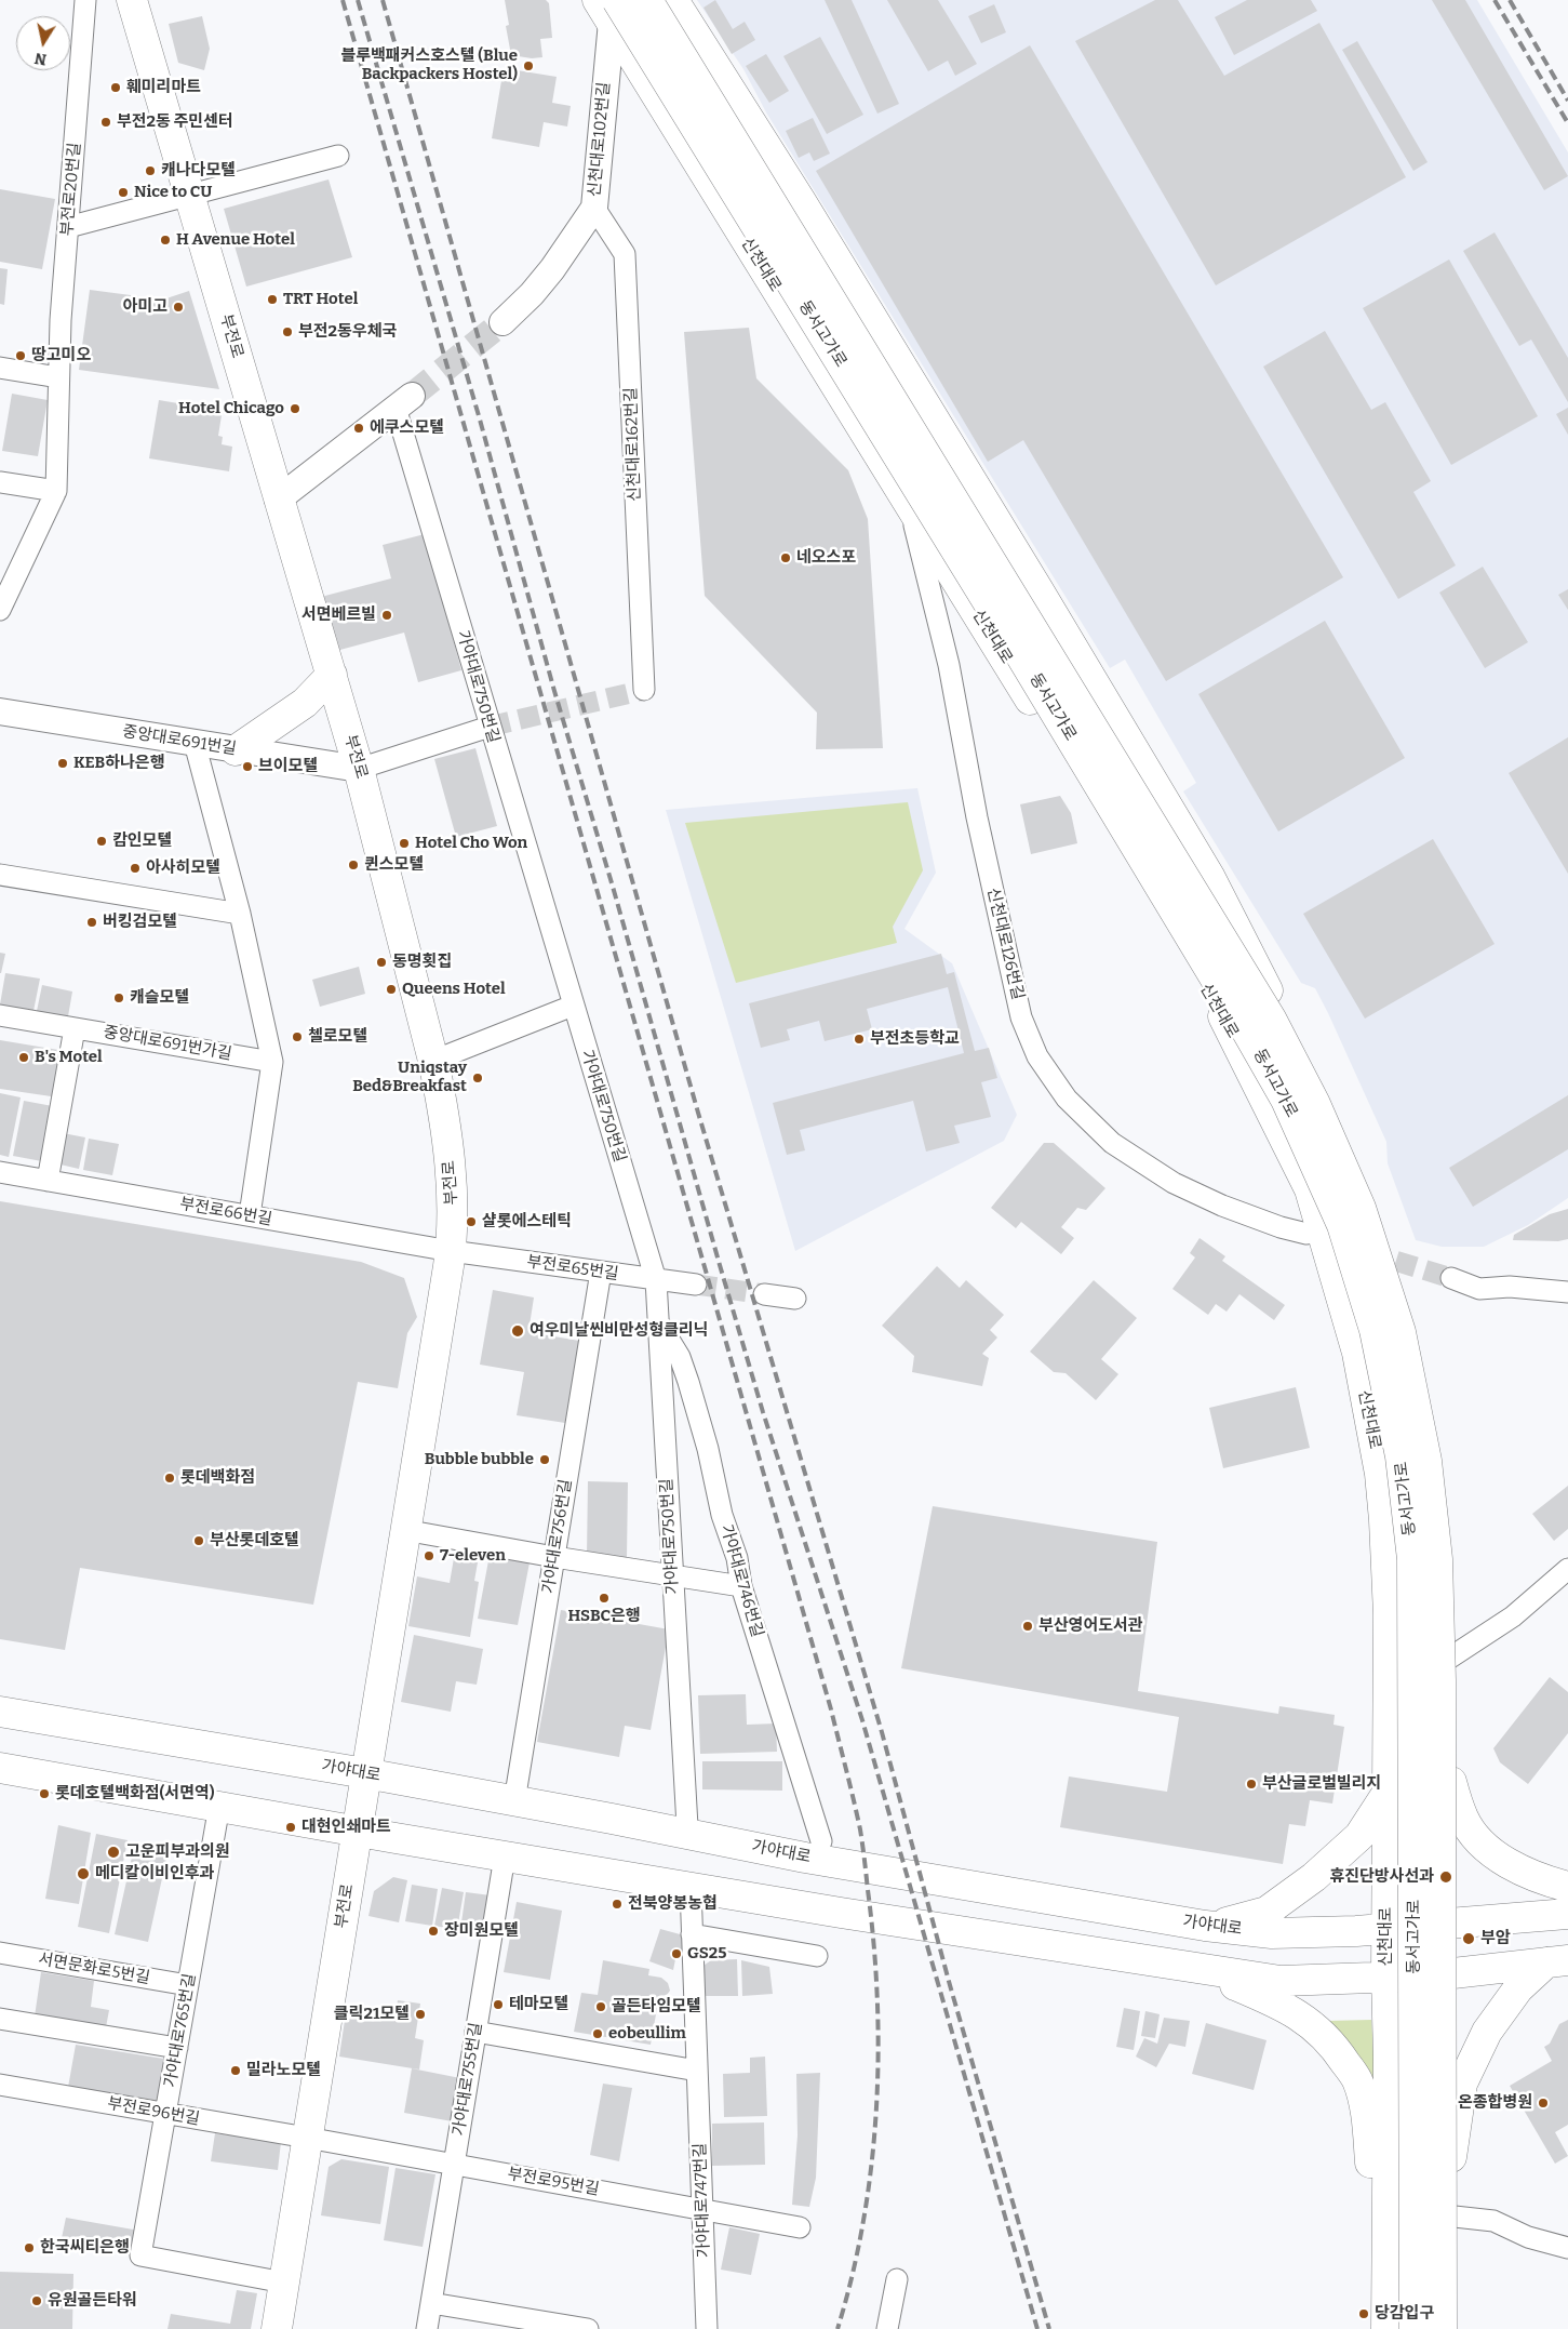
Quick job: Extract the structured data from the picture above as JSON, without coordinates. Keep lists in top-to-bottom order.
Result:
{
  "streets": {
    "main road": [
      "신천대로",
      "동서고가로",
      "부전로",
      "가야대로"
    ],
    "street": [
      "신천대로102번길",
      "부전로20번길",
      "신천대로162번길",
      "가야대로750번길",
      "중앙대로691번길",
      "신천대로126번길",
      "중앙대로691번가길",
      "부전로66번길",
      "부전로65번길",
      "가야대로756번길",
      "가야대로746번길",
      "서면문화로5번길",
      "가야대로765번길",
      "가야대로755번길",
      "부전로96번길",
      "부전로95번길",
      "가야대로747번길"
    ]
  },
  "crossings": [
    ["신천대로102번길", "신천대로"],
    ["신천대로102번길", "동서고가로"],
    ["신천대로102번길", "신천대로162번길"],
    ["신천대로", "동서고가로"],
    ["신천대로", "신천대로126번길"],
    ["신천대로", "가야대로"],
    ["부전로", "중앙대로691번길"],
    ["부전로", "부전로66번길"],
    ["부전로", "부전로65번길"],
    ["부전로", "가야대로"],
    ["부전로", "가야대로765번길"],
    ["부전로", "부전로96번길"],
    ["부전로", "부전로95번길"],
    ["가야대로750번길", "부전로65번길"],
    ["가야대로750번길", "가야대로746번길"],
    ["부전로66번길", "부전로65번길"],
    ["부전로65번길", "가야대로756번길"],
    ["가야대로756번길", "가야대로"],
    ["서면문화로5번길", "가야대로765번길"],
    ["가야대로765번길", "부전로96번길"],
    ["가야대로755번길", "부전로95번길"],
    ["부전로96번길", "부전로95번길"],
    ["부전로95번길", "가야대로747번길"]
  ],
  "places": [
    "블루백패커스호스텔 (Blue Backpackers Hostel)",
    "훼미리마트",
    "부전2동 주민센터",
    "캐나다모텔",
    "Nice to CU",
    "H Avenue Hotel",
    "TRT Hotel",
    "아미고",
    "부전2동우체국",
    "땅고미오",
    "Hotel Chicago",
    "에쿠스모텔",
    "네오스포",
    "서면베르빌",
    "KEB하나은행",
    "브이모텔",
    "캄인모텔",
    "Hotel Cho Won",
    "퀸스모텔",
    "아사히모텔",
    "버킹검모텔",
    "동명횟집",
    "Queens Hotel",
    "캐슬모텔",
    "첼로모텔",
    "부전초등학교",
    "B's Motel",
    "Uniqstay Bed&Breakfast",
    "샬롯에스테틱",
    "여우미날씬비만성형클리닉",
    "Bubble bubble",
    "롯데백화점",
    "부산롯데호텔",
    "7-eleven",
    "HSBC은행",
    "부산영어도서관",
    "부산글로벌빌리지",
    "롯데호텔백화점(서면역)",
    "대현인쇄마트",
    "고운피부과의원",
    "메디칼이비인후과",
    "휴진단방사선과",
    "전북양봉농협",
    "장미원모텔",
    "부암",
    "GS25",
    "테마모텔",
    "골든타임모텔",
    "클릭21모텔",
    "eobeullim",
    "밀라노모텔",
    "온종합병원",
    "한국씨티은행",
    "유원골든타워",
    "당감입구"
  ],
  "north": "bottom"
}
